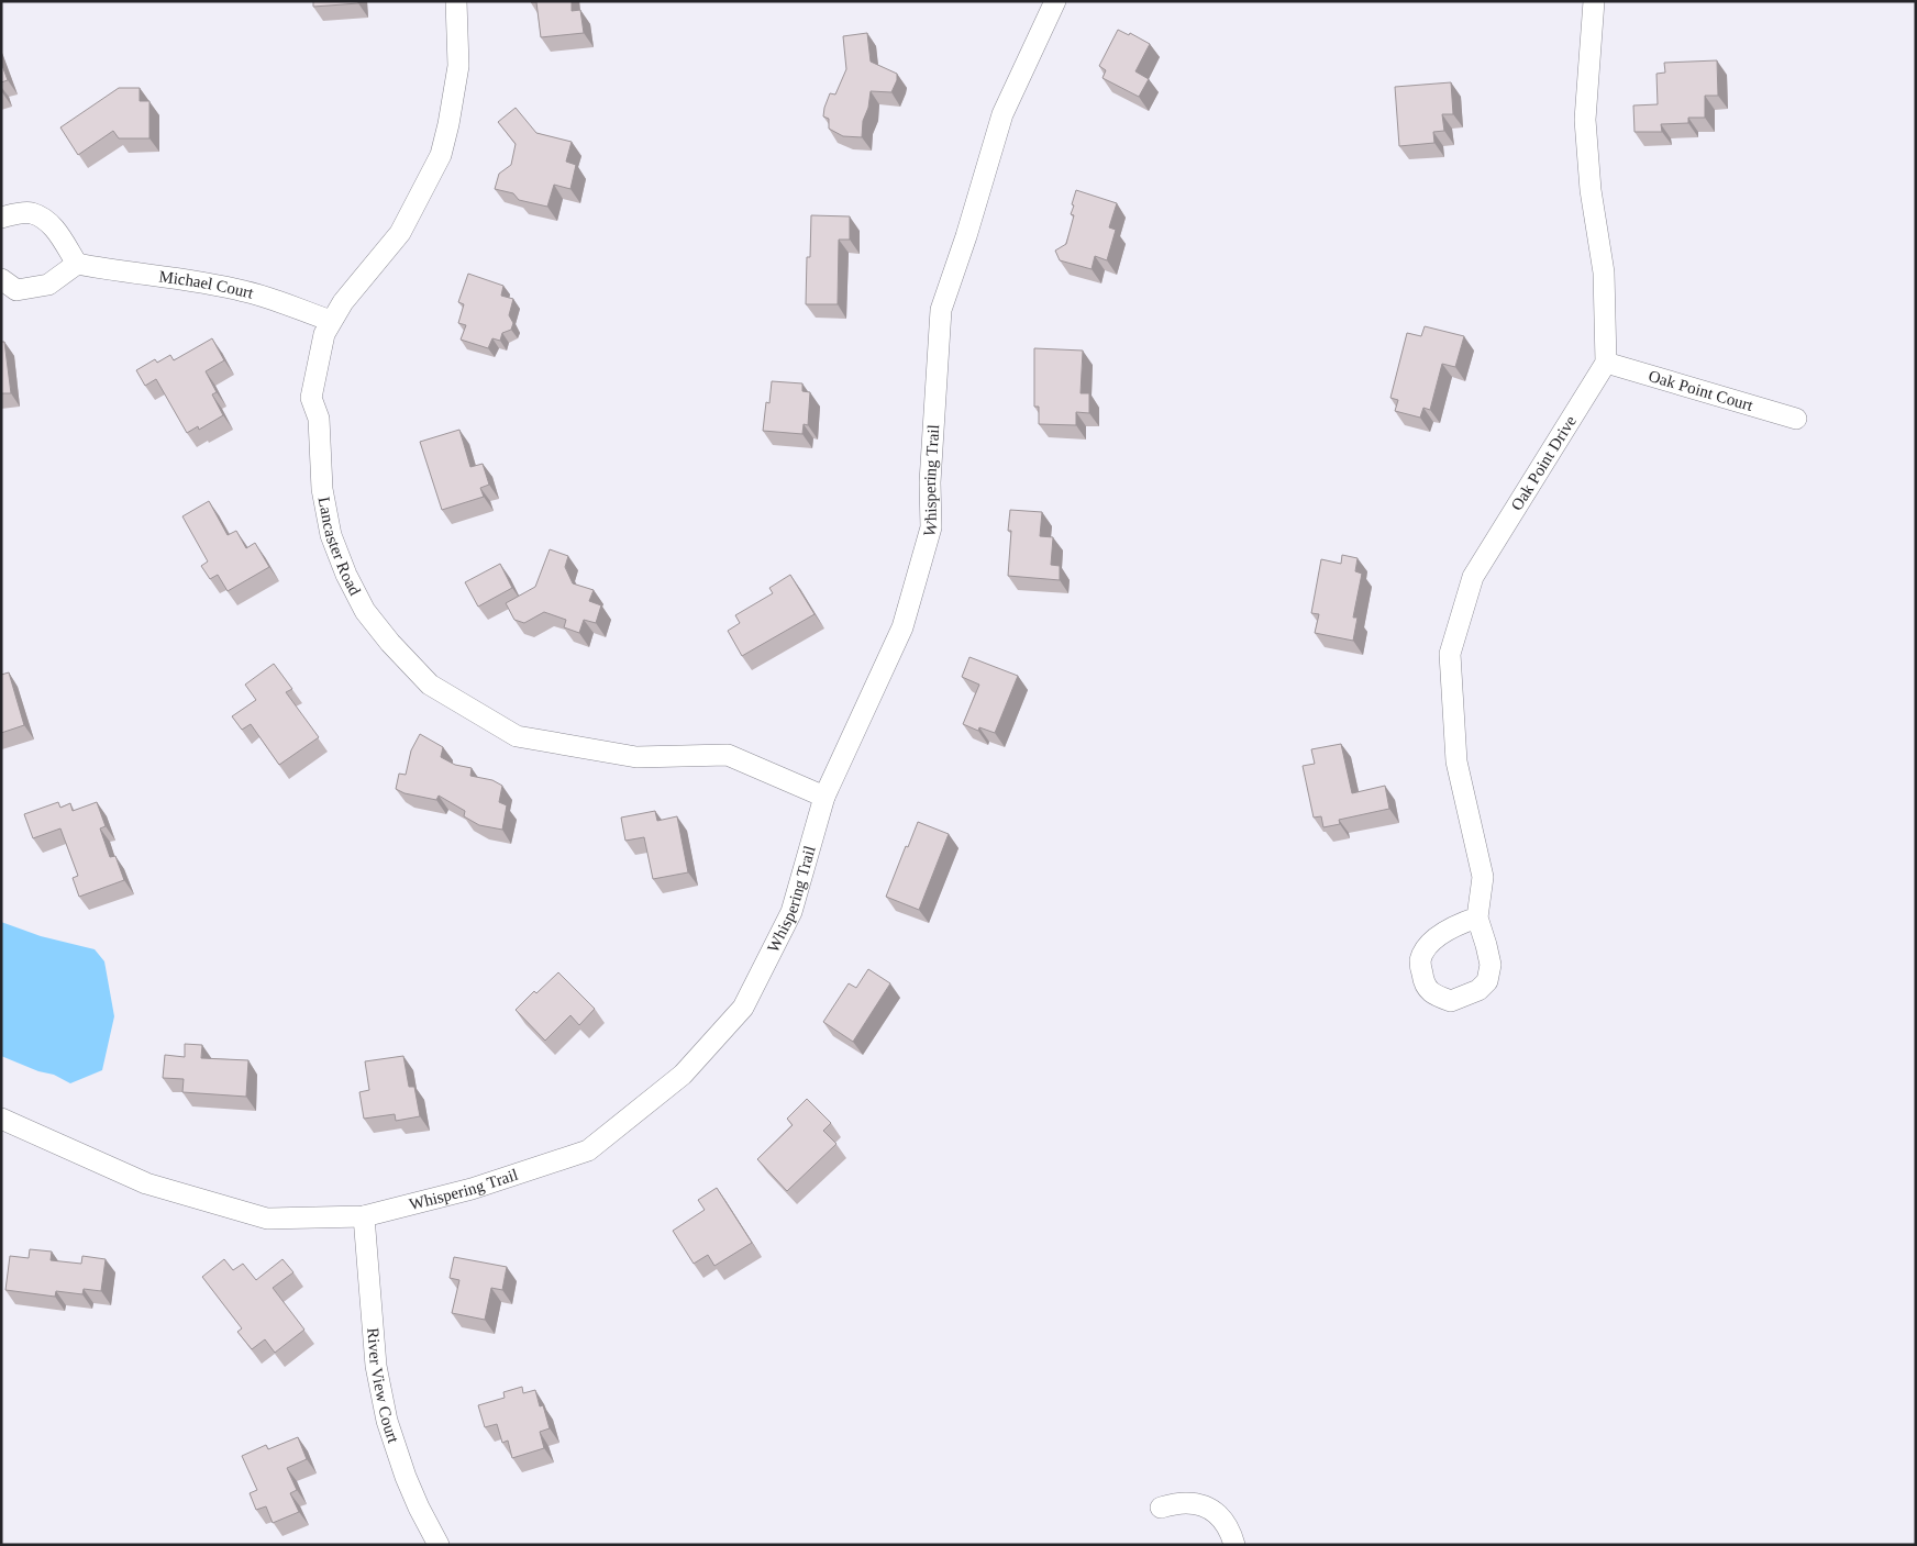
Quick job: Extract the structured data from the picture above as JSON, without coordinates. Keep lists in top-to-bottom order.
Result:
{
  "streets": {
    "street": [
      "Michael Court",
      "Oak Point Court",
      "Oak Point Drive",
      "Whispering Trail",
      "Lancaster Road",
      "River View Court"
    ]
  },
  "crossings": [
    ["Michael Court", "Lancaster Road"],
    ["Oak Point Court", "Oak Point Drive"],
    ["Whispering Trail", "Lancaster Road"],
    ["Whispering Trail", "River View Court"]
  ]
}
